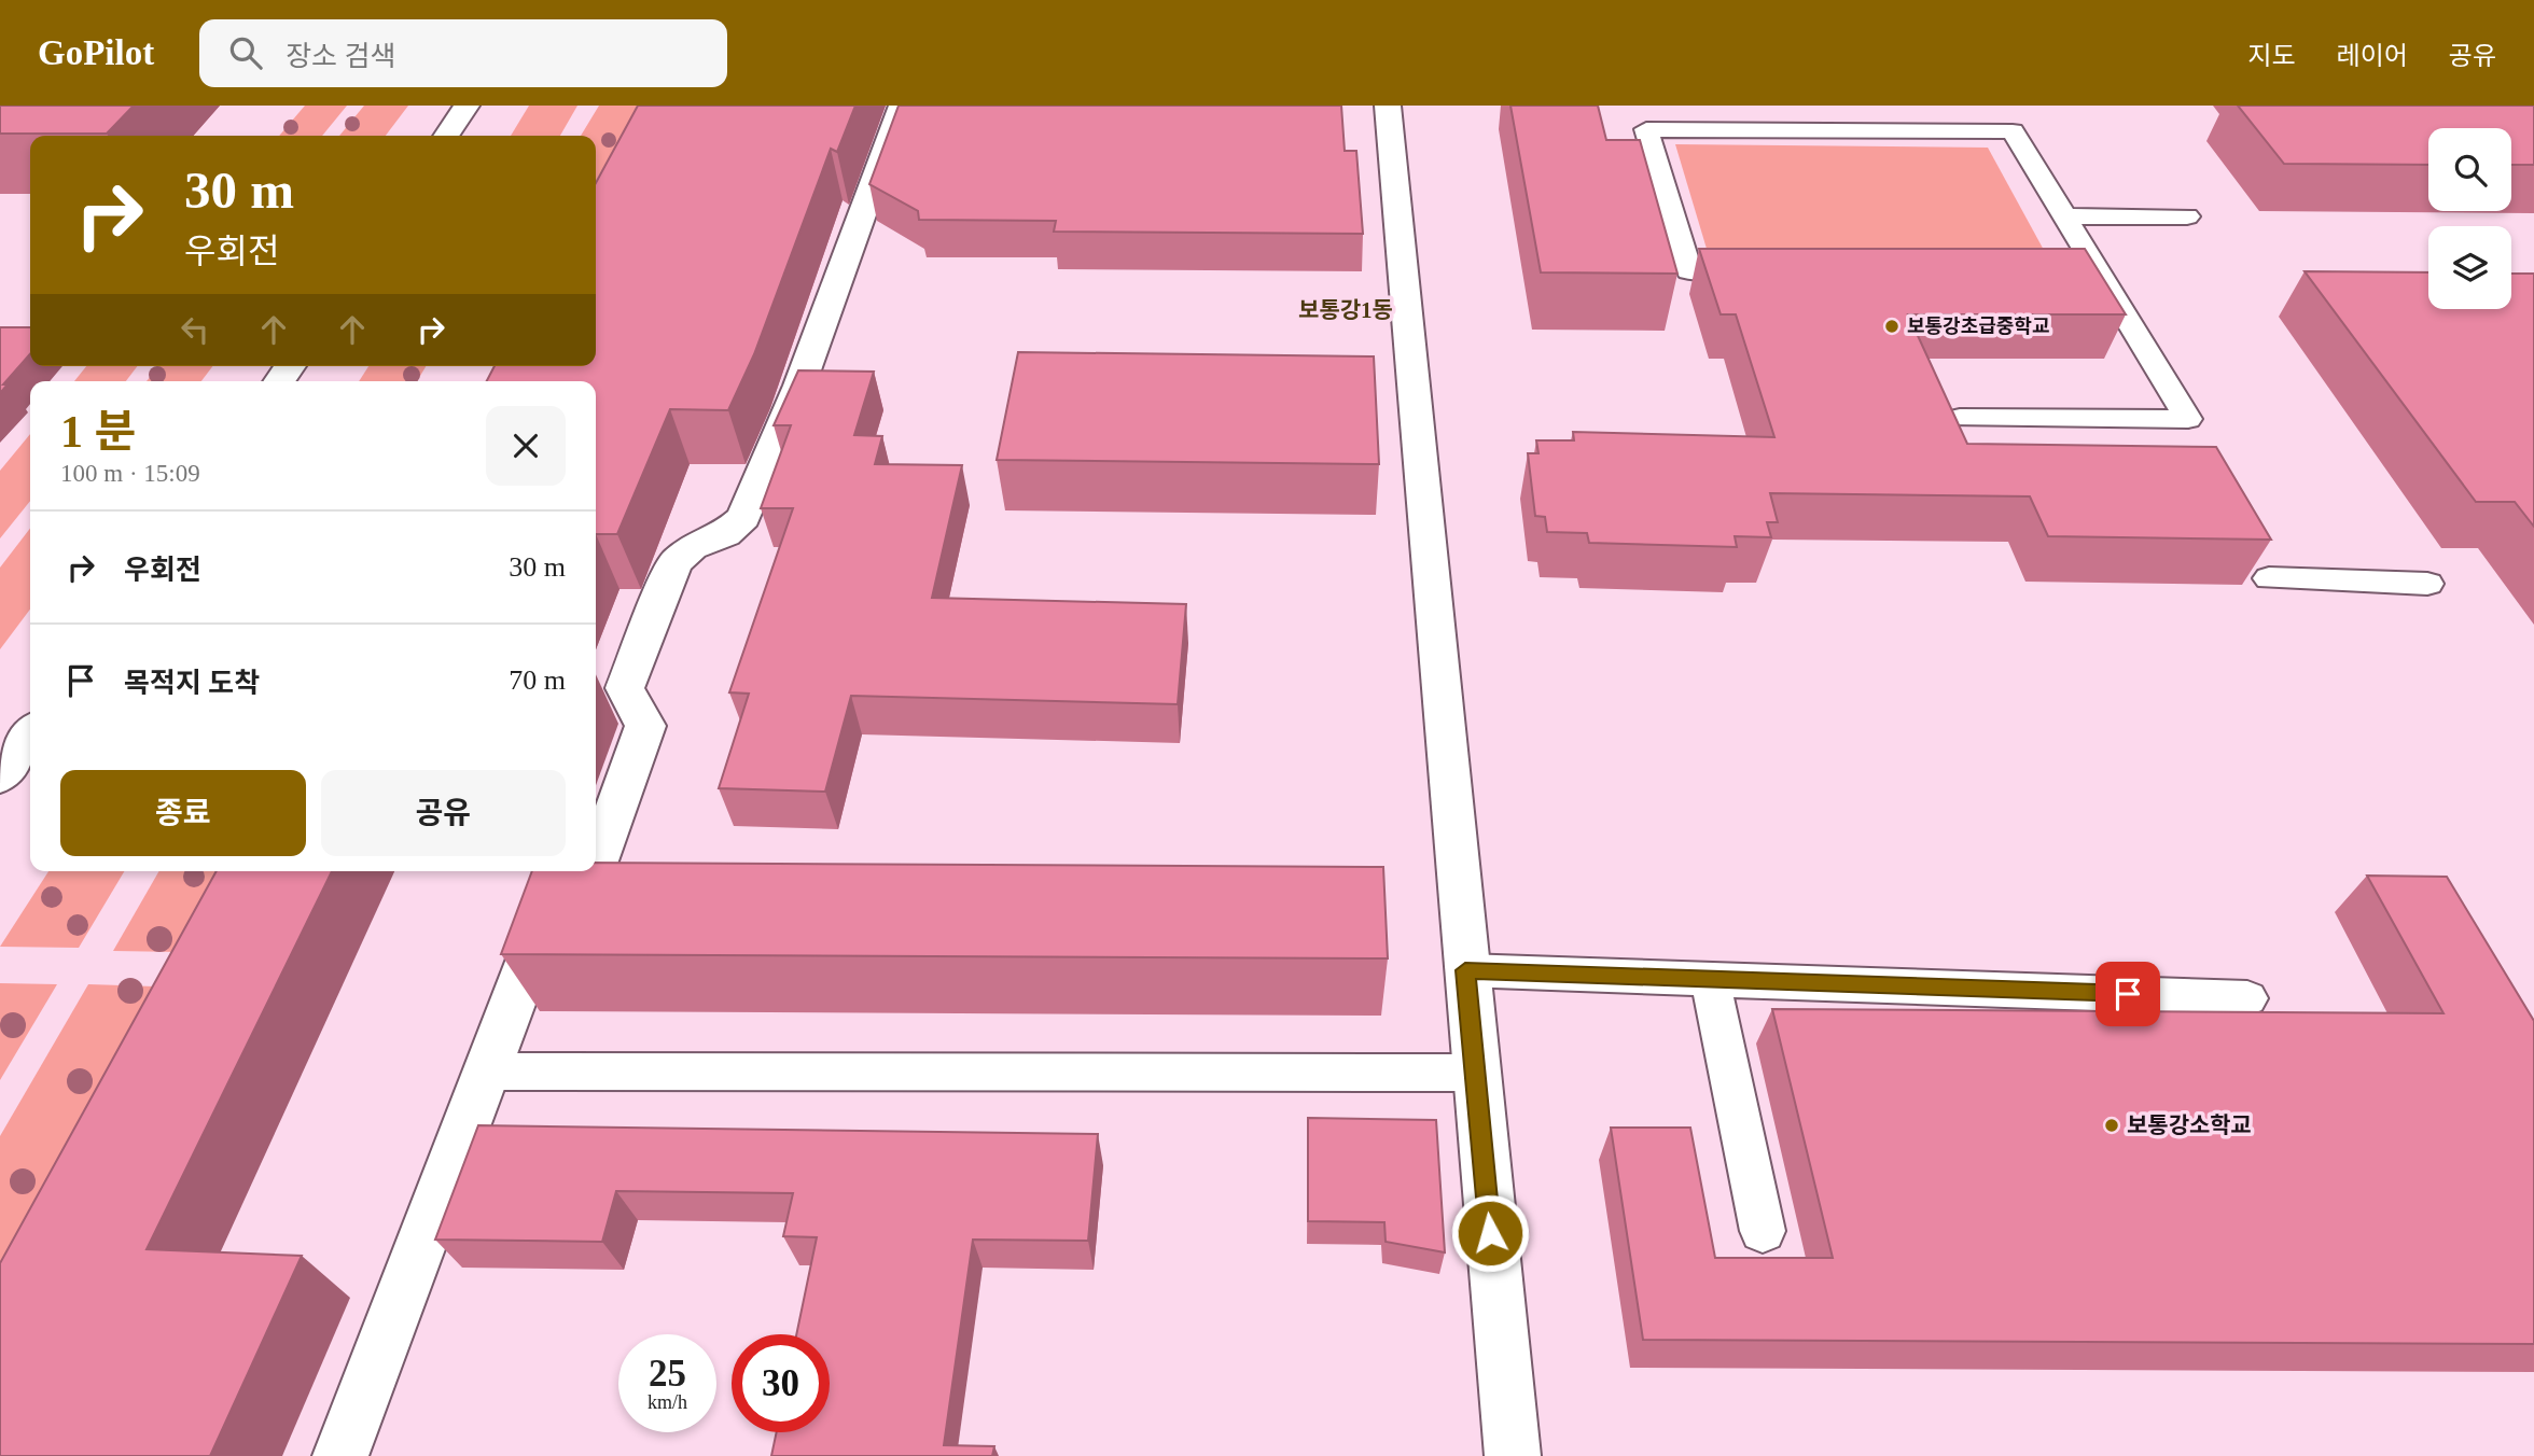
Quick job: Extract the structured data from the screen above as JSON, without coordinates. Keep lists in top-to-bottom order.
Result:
{
  "districts": ["보통강1동"],
  "places": ["보통강초급중학교", "보통강소학교"],
  "page": {
    "header": "GoPilot",
    "search": "장소 검색",
    "nav": ["지도", "레이어", "공유"],
    "turn": ["30 m", "우회전"],
    "heading": ["1 분", "100 m · 15:09"],
    "list": [
      {
        "name": "우회전",
        "value": "30 m"
      },
      {
        "name": "목적지 도착",
        "value": "70 m"
      }
    ],
    "buttons": ["종료", "공유"],
    "speed": "25 km/h",
    "limit": "30"
  }
}
